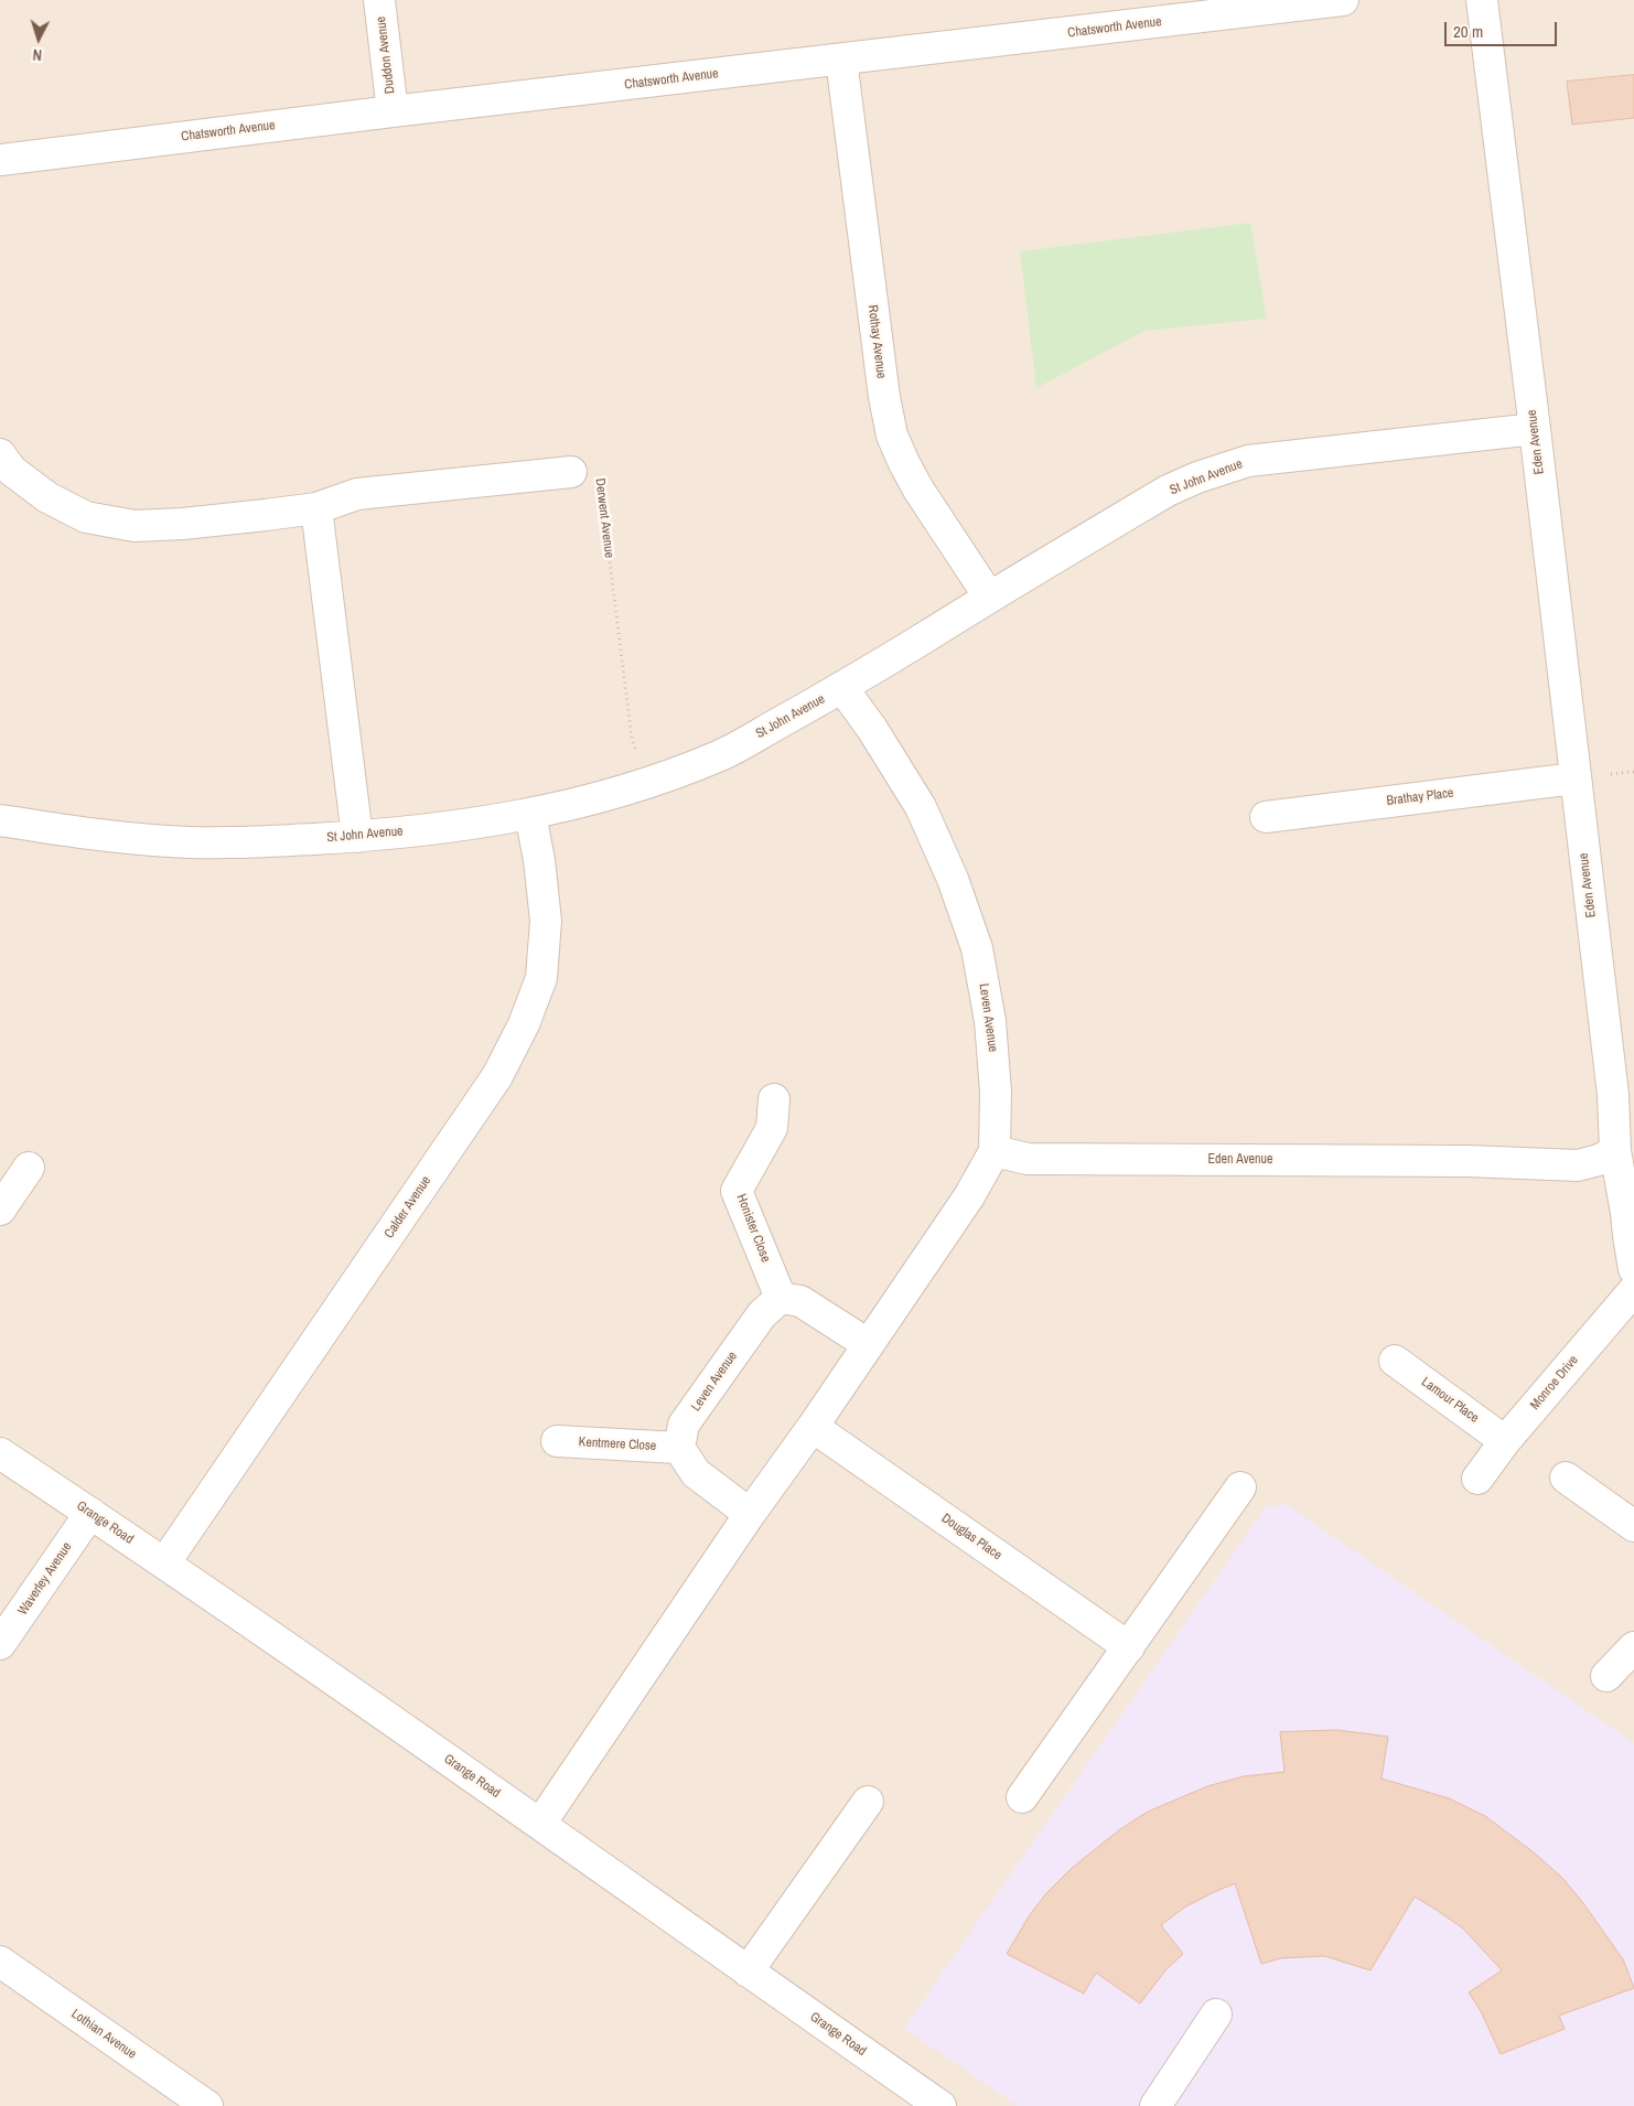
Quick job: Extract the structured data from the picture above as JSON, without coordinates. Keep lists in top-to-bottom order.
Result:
{
  "streets": {
    "street": [
      "Chatsworth Avenue",
      "Duddon Avenue",
      "Rothay Avenue",
      "Eden Avenue",
      "St John Avenue",
      "Brathay Place",
      "Leven Avenue",
      "Calder Avenue",
      "Honister Close",
      "Monroe Drive",
      "Lamour Place",
      "Kentmere Close",
      "Grange Road",
      "Douglas Place",
      "Waverley Avenue",
      "Lothian Avenue"
    ],
    "path": ["Derwent Avenue"]
  },
  "crossings": [
    ["Chatsworth Avenue", "Duddon Avenue"],
    ["Chatsworth Avenue", "Rothay Avenue"],
    ["Rothay Avenue", "St John Avenue"],
    ["Eden Avenue", "St John Avenue"],
    ["Eden Avenue", "Brathay Place"],
    ["Eden Avenue", "Leven Avenue"],
    ["St John Avenue", "Derwent Avenue"],
    ["St John Avenue", "Leven Avenue"],
    ["St John Avenue", "Calder Avenue"],
    ["Leven Avenue", "Honister Close"],
    ["Leven Avenue", "Kentmere Close"],
    ["Leven Avenue", "Grange Road"],
    ["Leven Avenue", "Douglas Place"],
    ["Calder Avenue", "Grange Road"],
    ["Monroe Drive", "Lamour Place"],
    ["Grange Road", "Waverley Avenue"]
  ],
  "scale_bar": "20 m",
  "north": "bottom"
}
